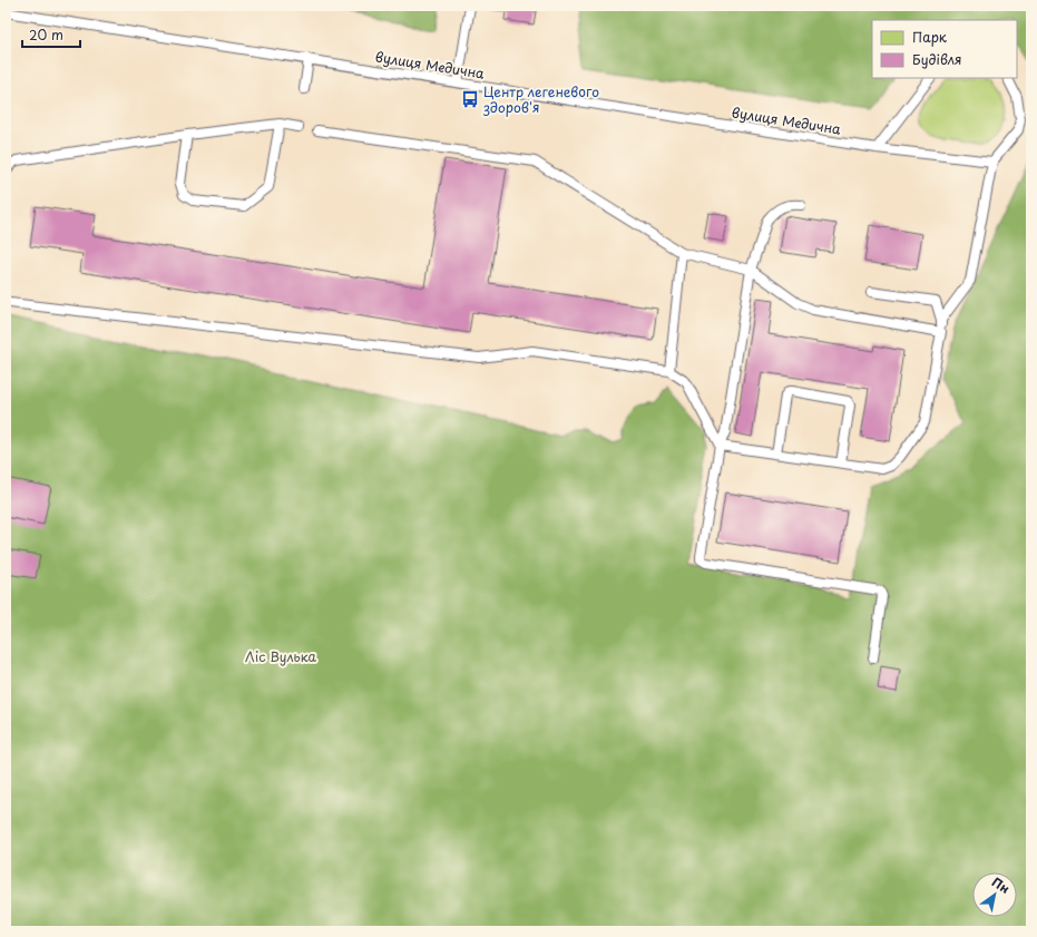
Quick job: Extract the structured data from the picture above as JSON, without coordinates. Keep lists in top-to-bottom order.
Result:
{
  "streets": {
    "lane": ["вулиця Медична"]
  },
  "parks": ["Ліс Вулька"],
  "places": {
    "bus stop": ["Центр легеневого здоров'я"]
  },
  "legend": ["Парк", "Будівля"],
  "scale_bar": "20 m",
  "north": "top right"
}
